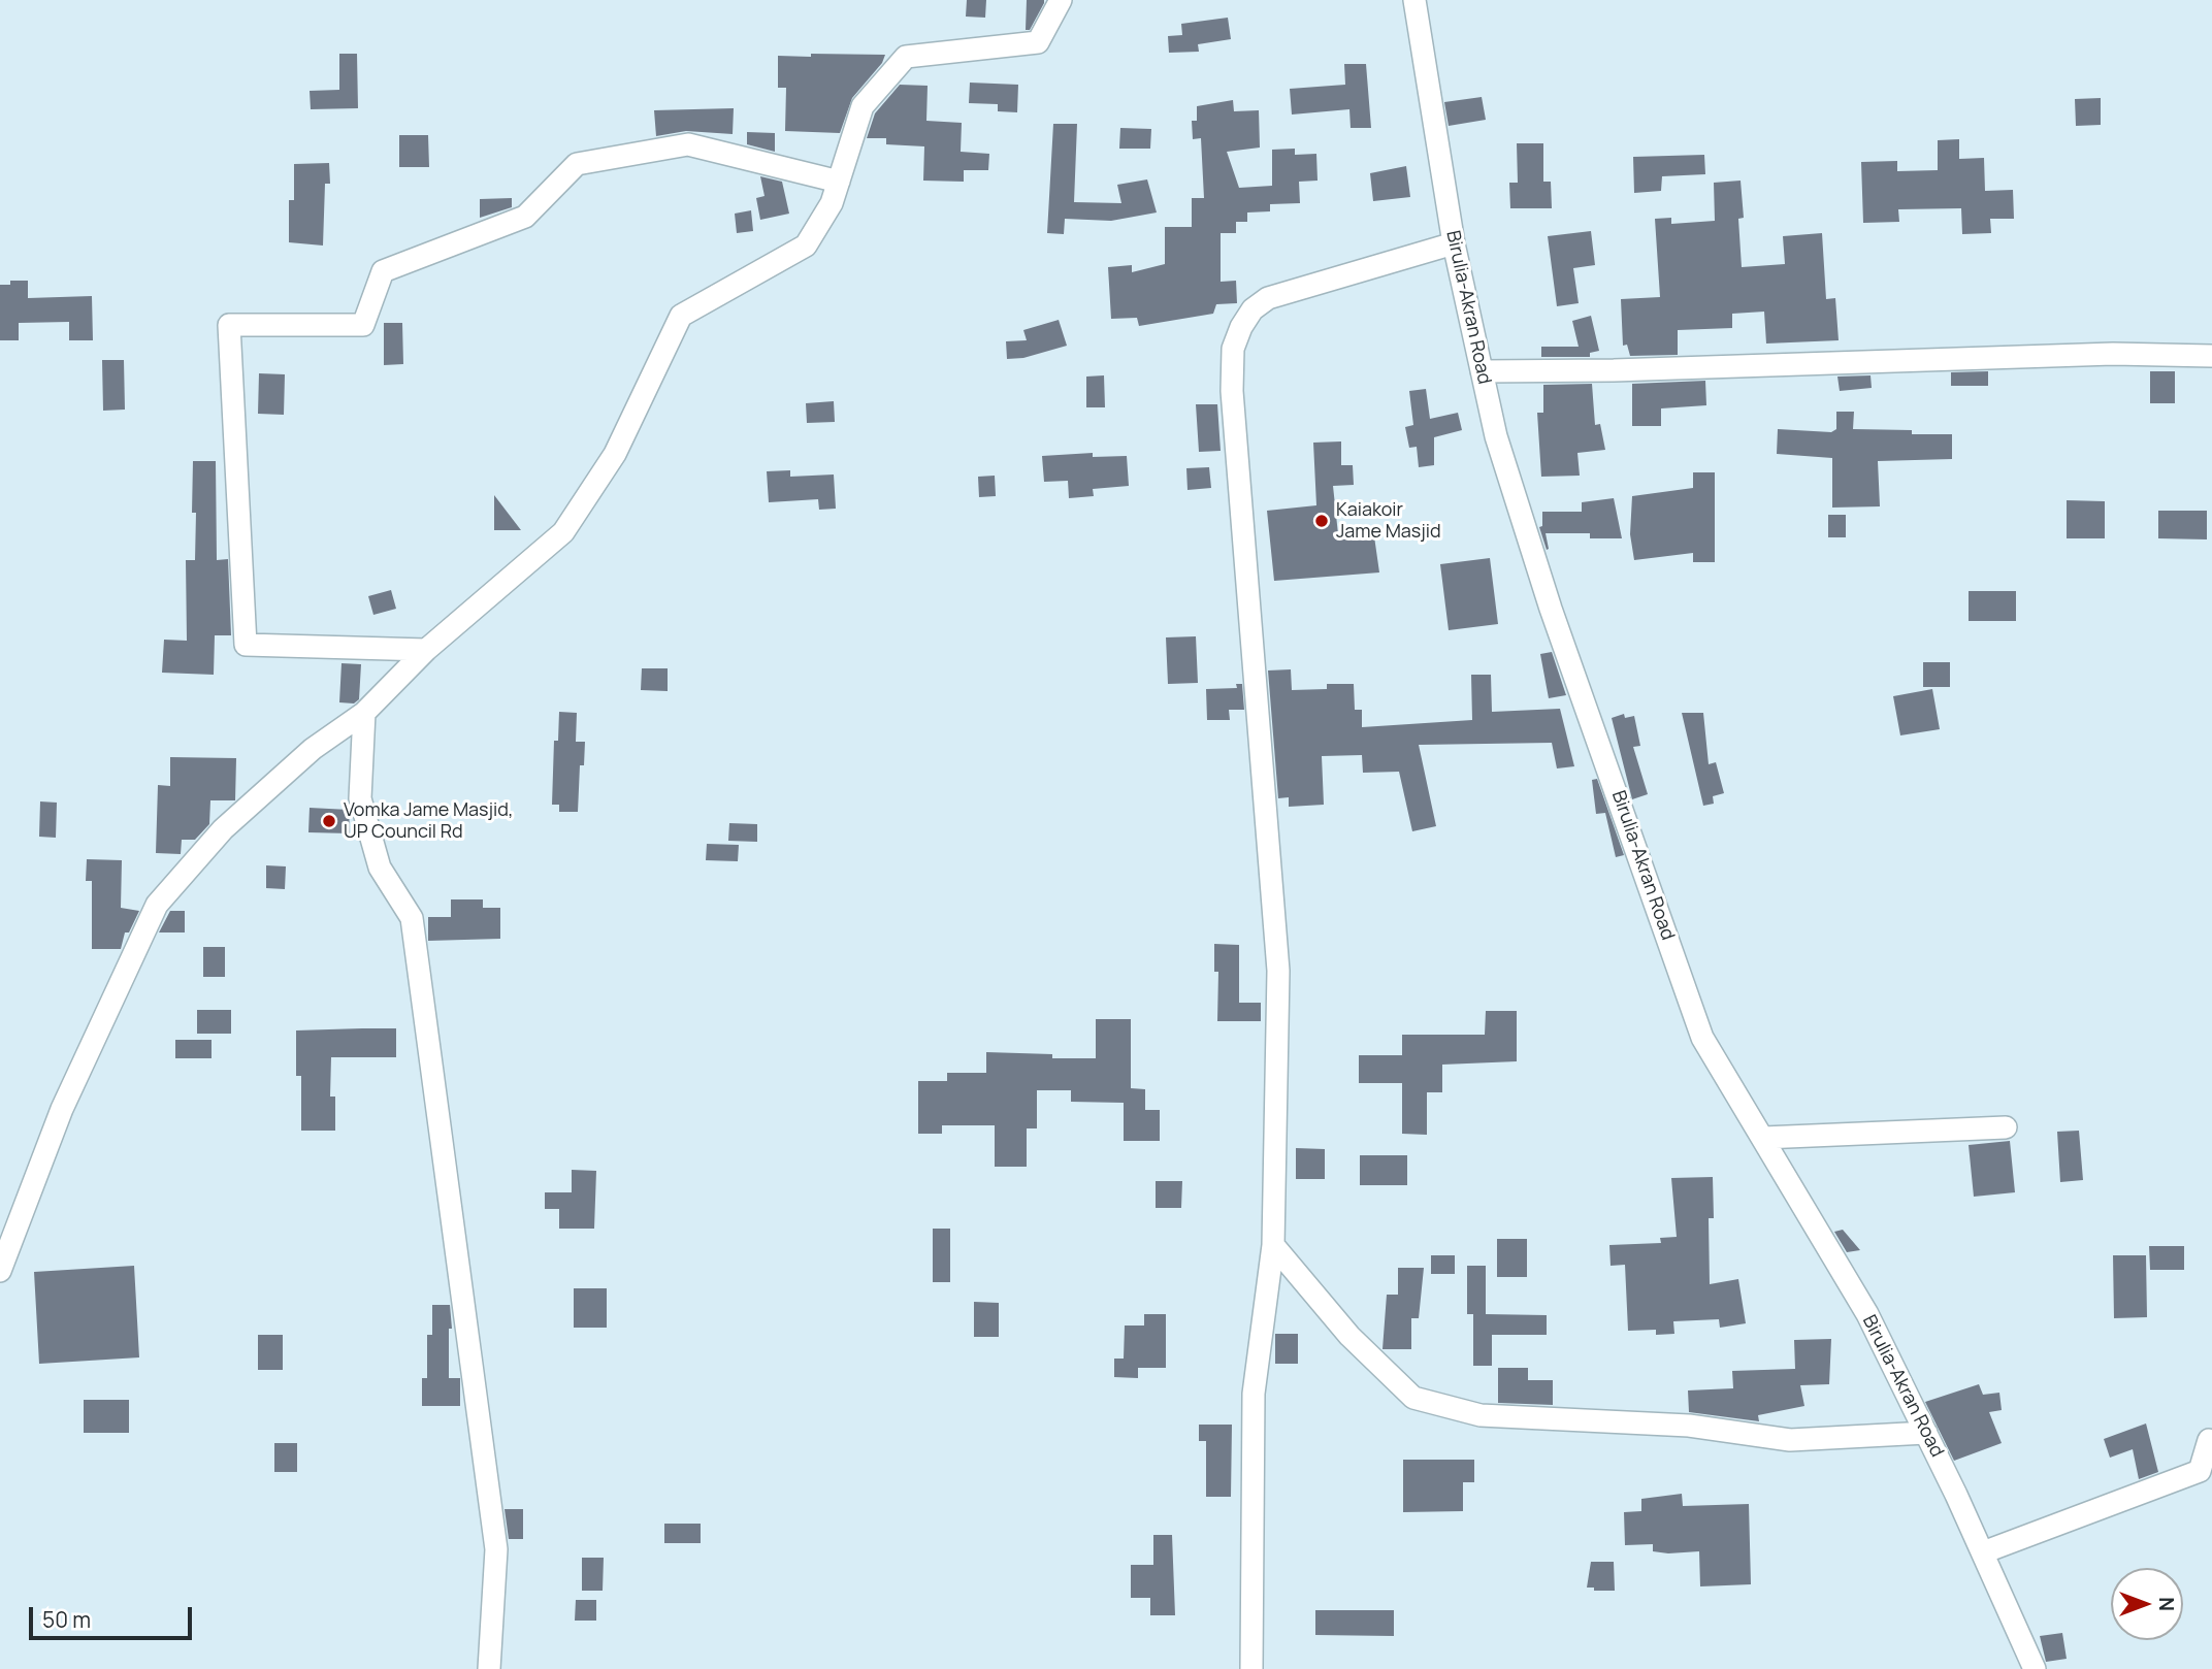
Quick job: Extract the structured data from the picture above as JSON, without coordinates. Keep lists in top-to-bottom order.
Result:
{
  "streets": {
    "street": ["Birulia-Akran Road"]
  },
  "places": ["Kaiakoir Jame Masjid", "Vomka Jame Masjid, UP Council Rd"],
  "scale_bar": "50 m",
  "north": "right"
}
